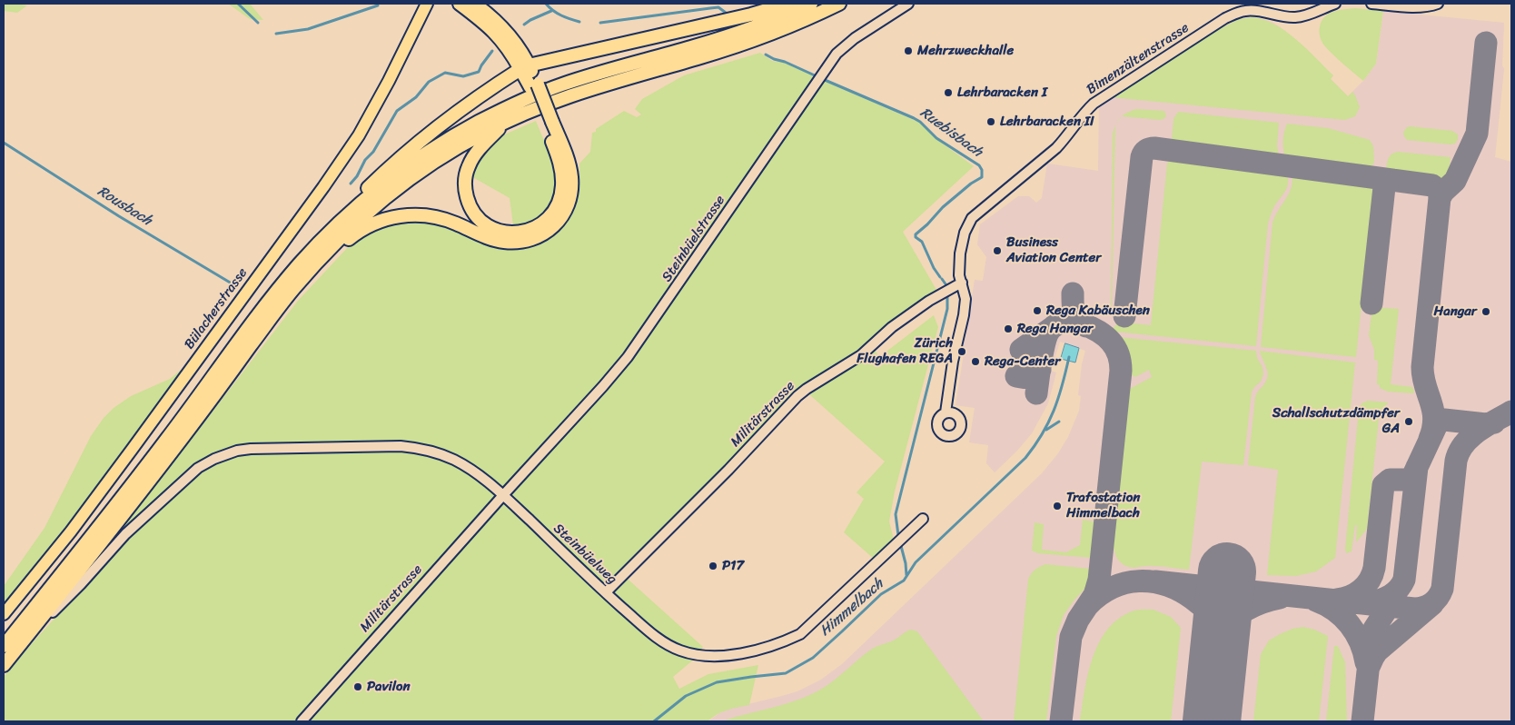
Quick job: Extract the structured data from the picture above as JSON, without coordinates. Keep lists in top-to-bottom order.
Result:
{
  "streets": {
    "main road": ["Bülacherstrasse"],
    "street": [
      "Bimenzältenstrasse",
      "Steinbüelstrasse",
      "Militärstrasse",
      "Steinbüelweg"
    ]
  },
  "crossings": [
    ["Bimenzältenstrasse", "Militärstrasse"],
    ["Steinbüelstrasse", "Militärstrasse"],
    ["Steinbüelstrasse", "Steinbüelweg"],
    ["Militärstrasse", "Steinbüelweg"]
  ],
  "water": ["Ruebisbach", "Rousbach", "Himmelbach"],
  "places": [
    "Mehrzweckhalle",
    "Lehrbaracken I",
    "Lehrbaracken II",
    "Business Aviation Center",
    "Rega Kabäuschen",
    "Hangar",
    "Rega Hangar",
    "Zürich Flughafen REGA",
    "Rega-Center",
    "Schallschutzdämpfer GA",
    "Trafostation Himmelbach",
    "P17",
    "Pavilon"
  ]
}
